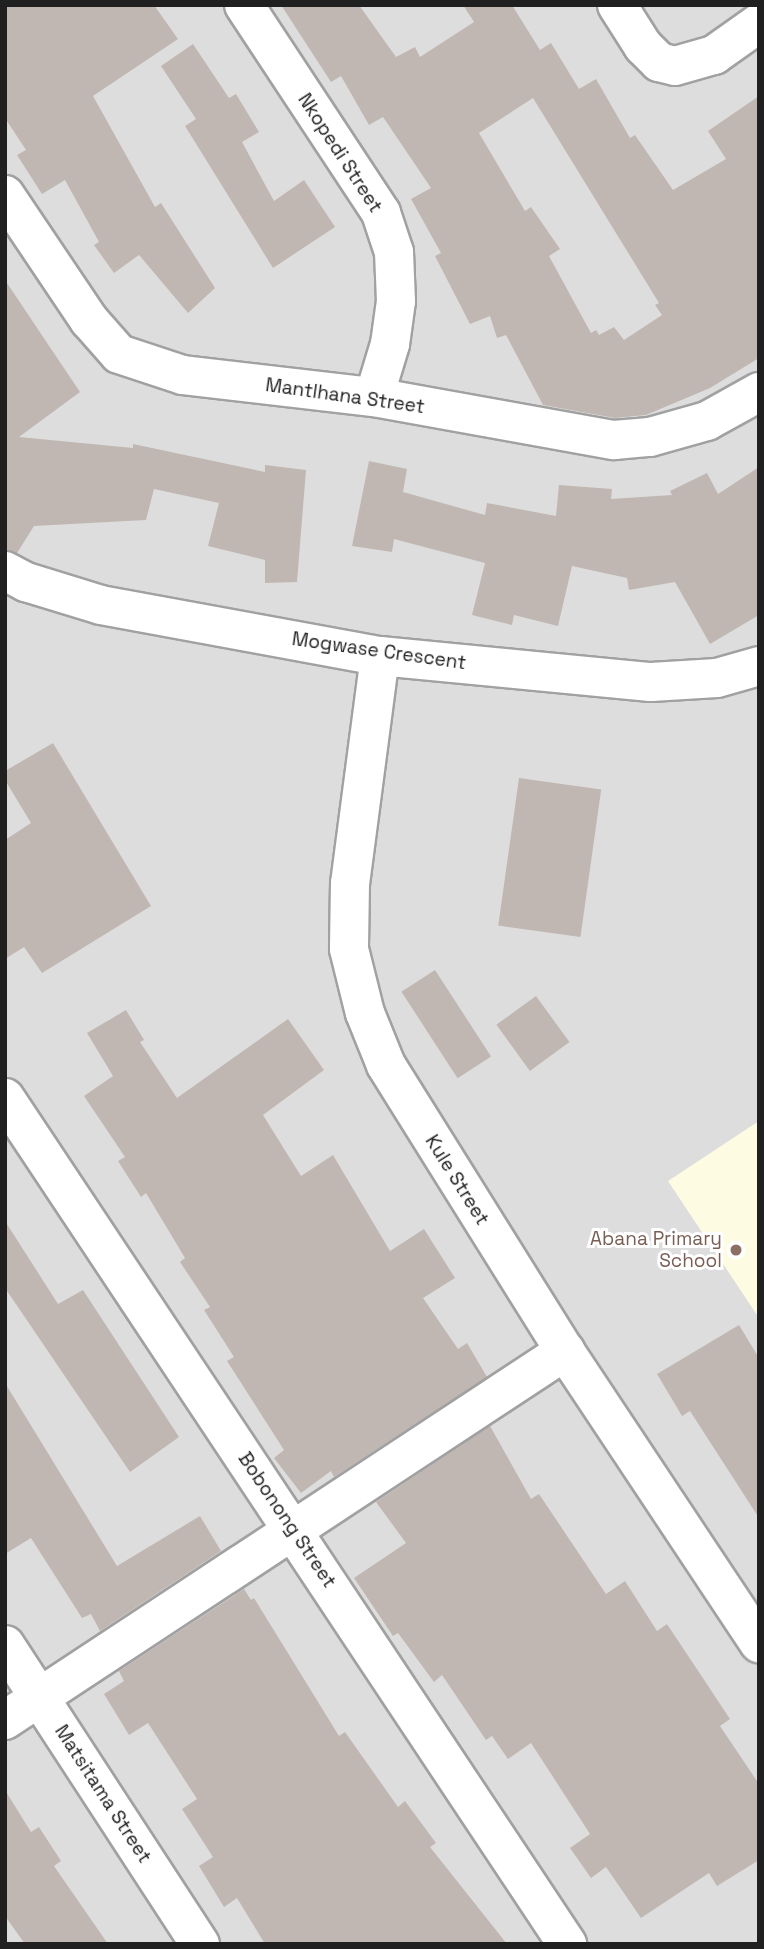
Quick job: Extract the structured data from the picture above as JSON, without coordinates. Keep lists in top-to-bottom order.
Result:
{
  "streets": {
    "street": [
      "Nkopedi Street",
      "Mantlhana Street",
      "Mogwase Crescent",
      "Kule Street",
      "Bobonong Street",
      "Matsitama Street"
    ]
  },
  "crossings": [
    ["Nkopedi Street", "Mantlhana Street"],
    ["Mogwase Crescent", "Kule Street"]
  ],
  "places": ["Abana Primary School"]
}
